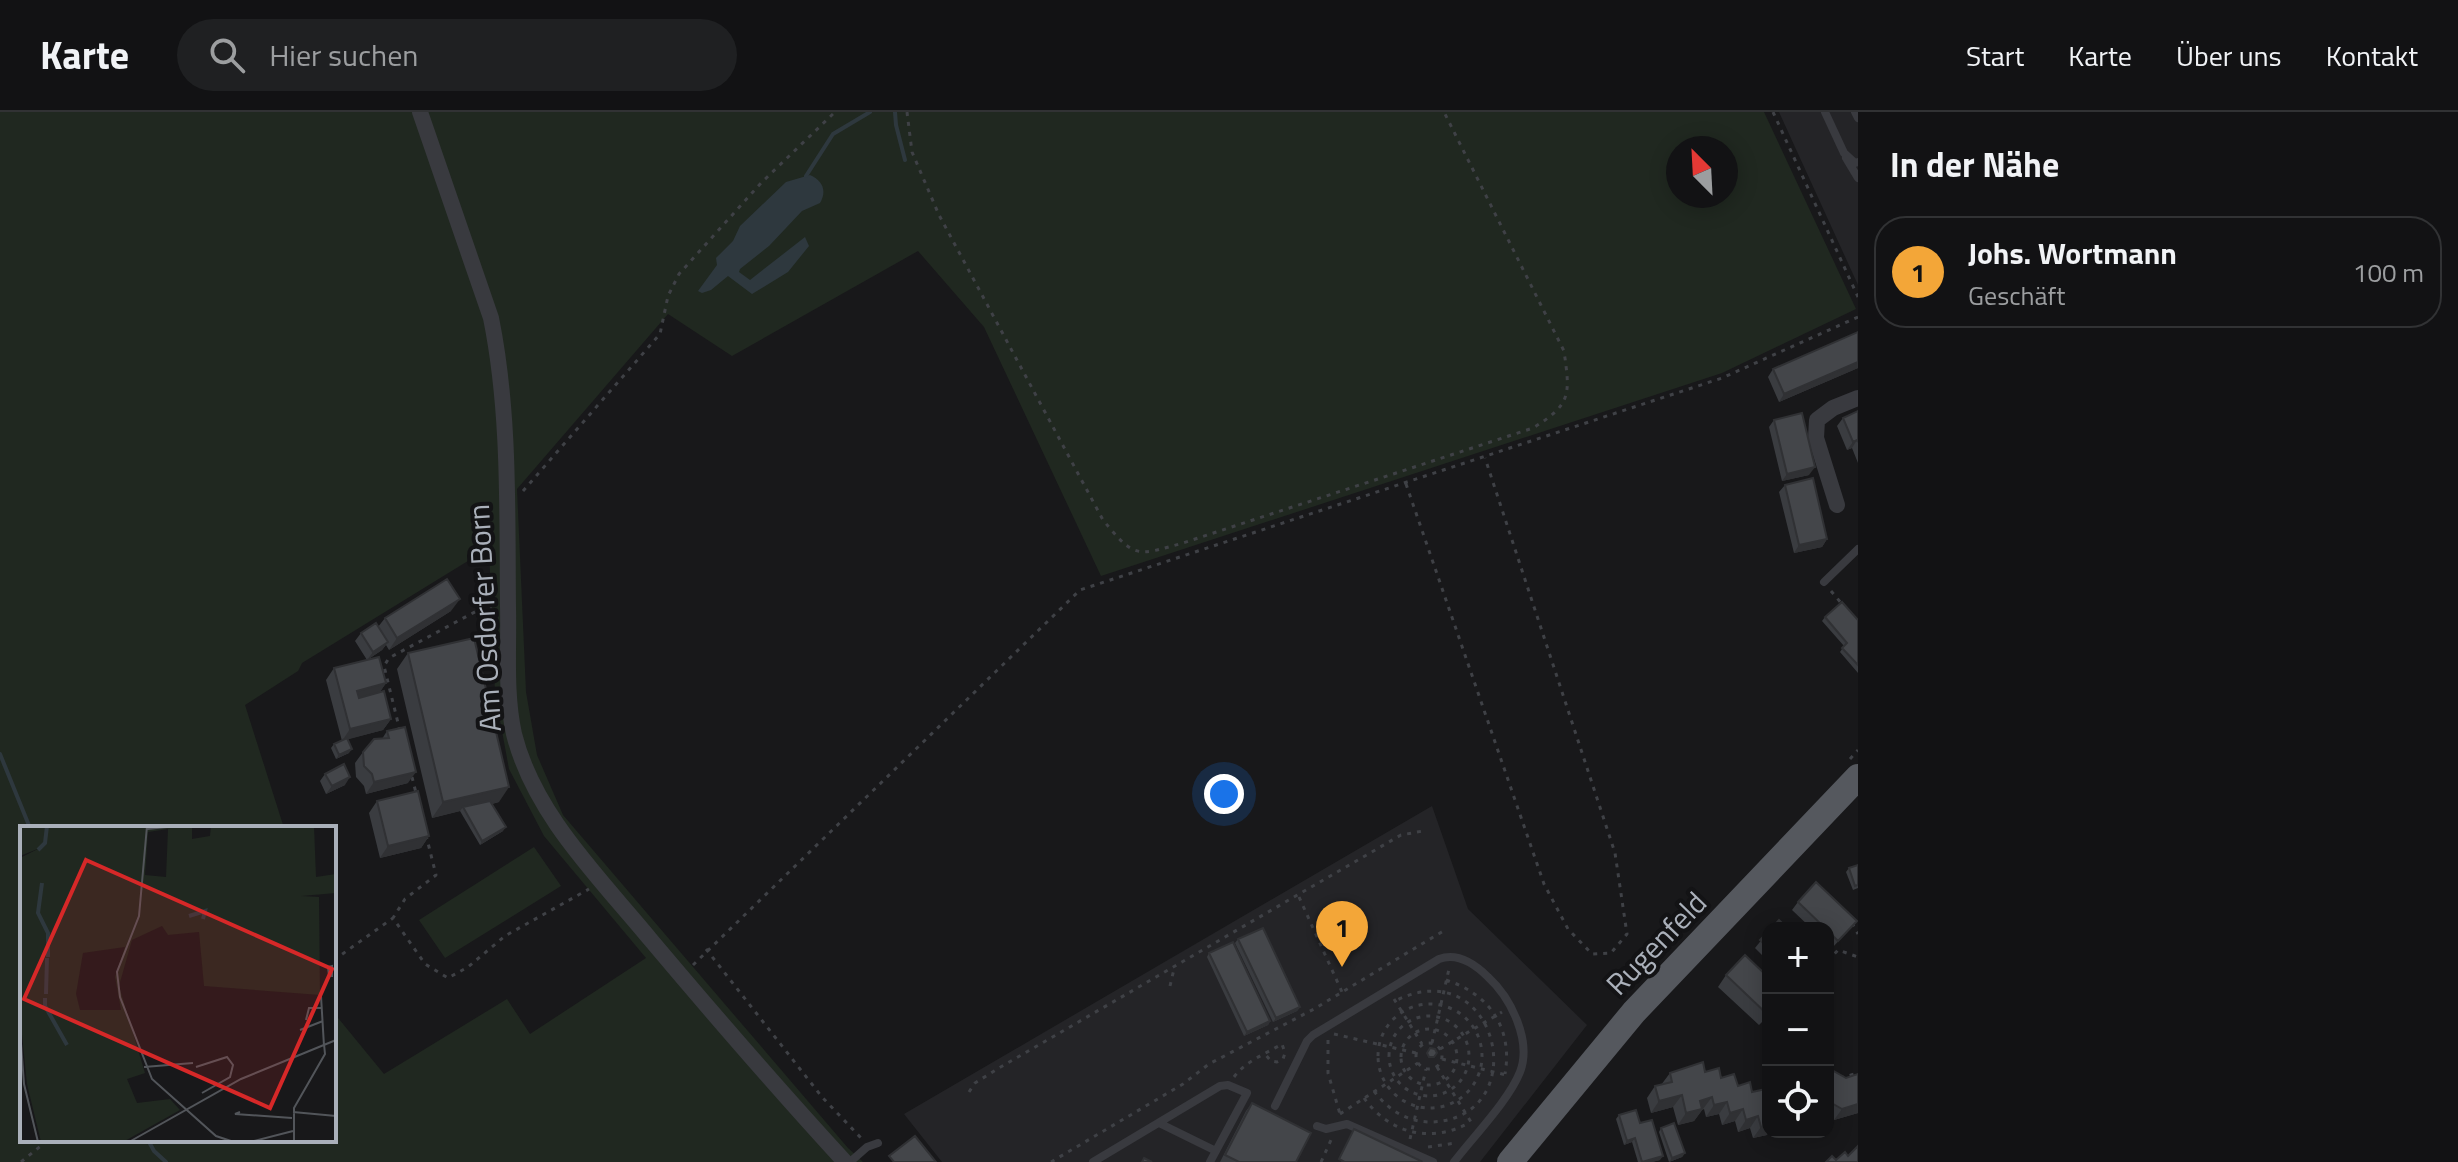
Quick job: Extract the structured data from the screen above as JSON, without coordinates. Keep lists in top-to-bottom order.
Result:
{
  "streets": {
    "main road": ["Rugenfeld"],
    "street": ["Am Osdorfer Born"]
  },
  "north": "top left",
  "page": {
    "header": "Karte",
    "search": "Hier suchen",
    "nav": [
      "Start",
      "Karte",
      "Über uns",
      "Kontakt"
    ],
    "heading": "In der Nähe",
    "list": [
      {
        "mark": "1",
        "name": "Johs. Wortmann",
        "note": "Geschäft",
        "value": "100 m"
      }
    ],
    "pins": "1",
    "map_buttons": ["+", "−"]
  }
}
